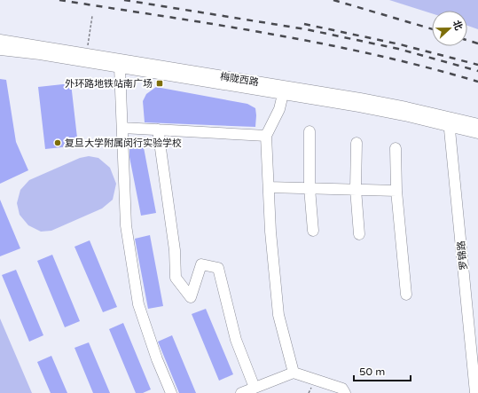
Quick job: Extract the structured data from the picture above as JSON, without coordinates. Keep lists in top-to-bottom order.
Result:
{
  "streets": {
    "street": ["梅陇西路", "罗锦路"]
  },
  "crossings": [
    ["梅陇西路", "罗锦路"]
  ],
  "places": {
    "transit": ["外环路地铁站南广场"],
    "other": ["复旦大学附属闵行实验学校"]
  },
  "scale_bar": "50 m",
  "north": "right"
}
